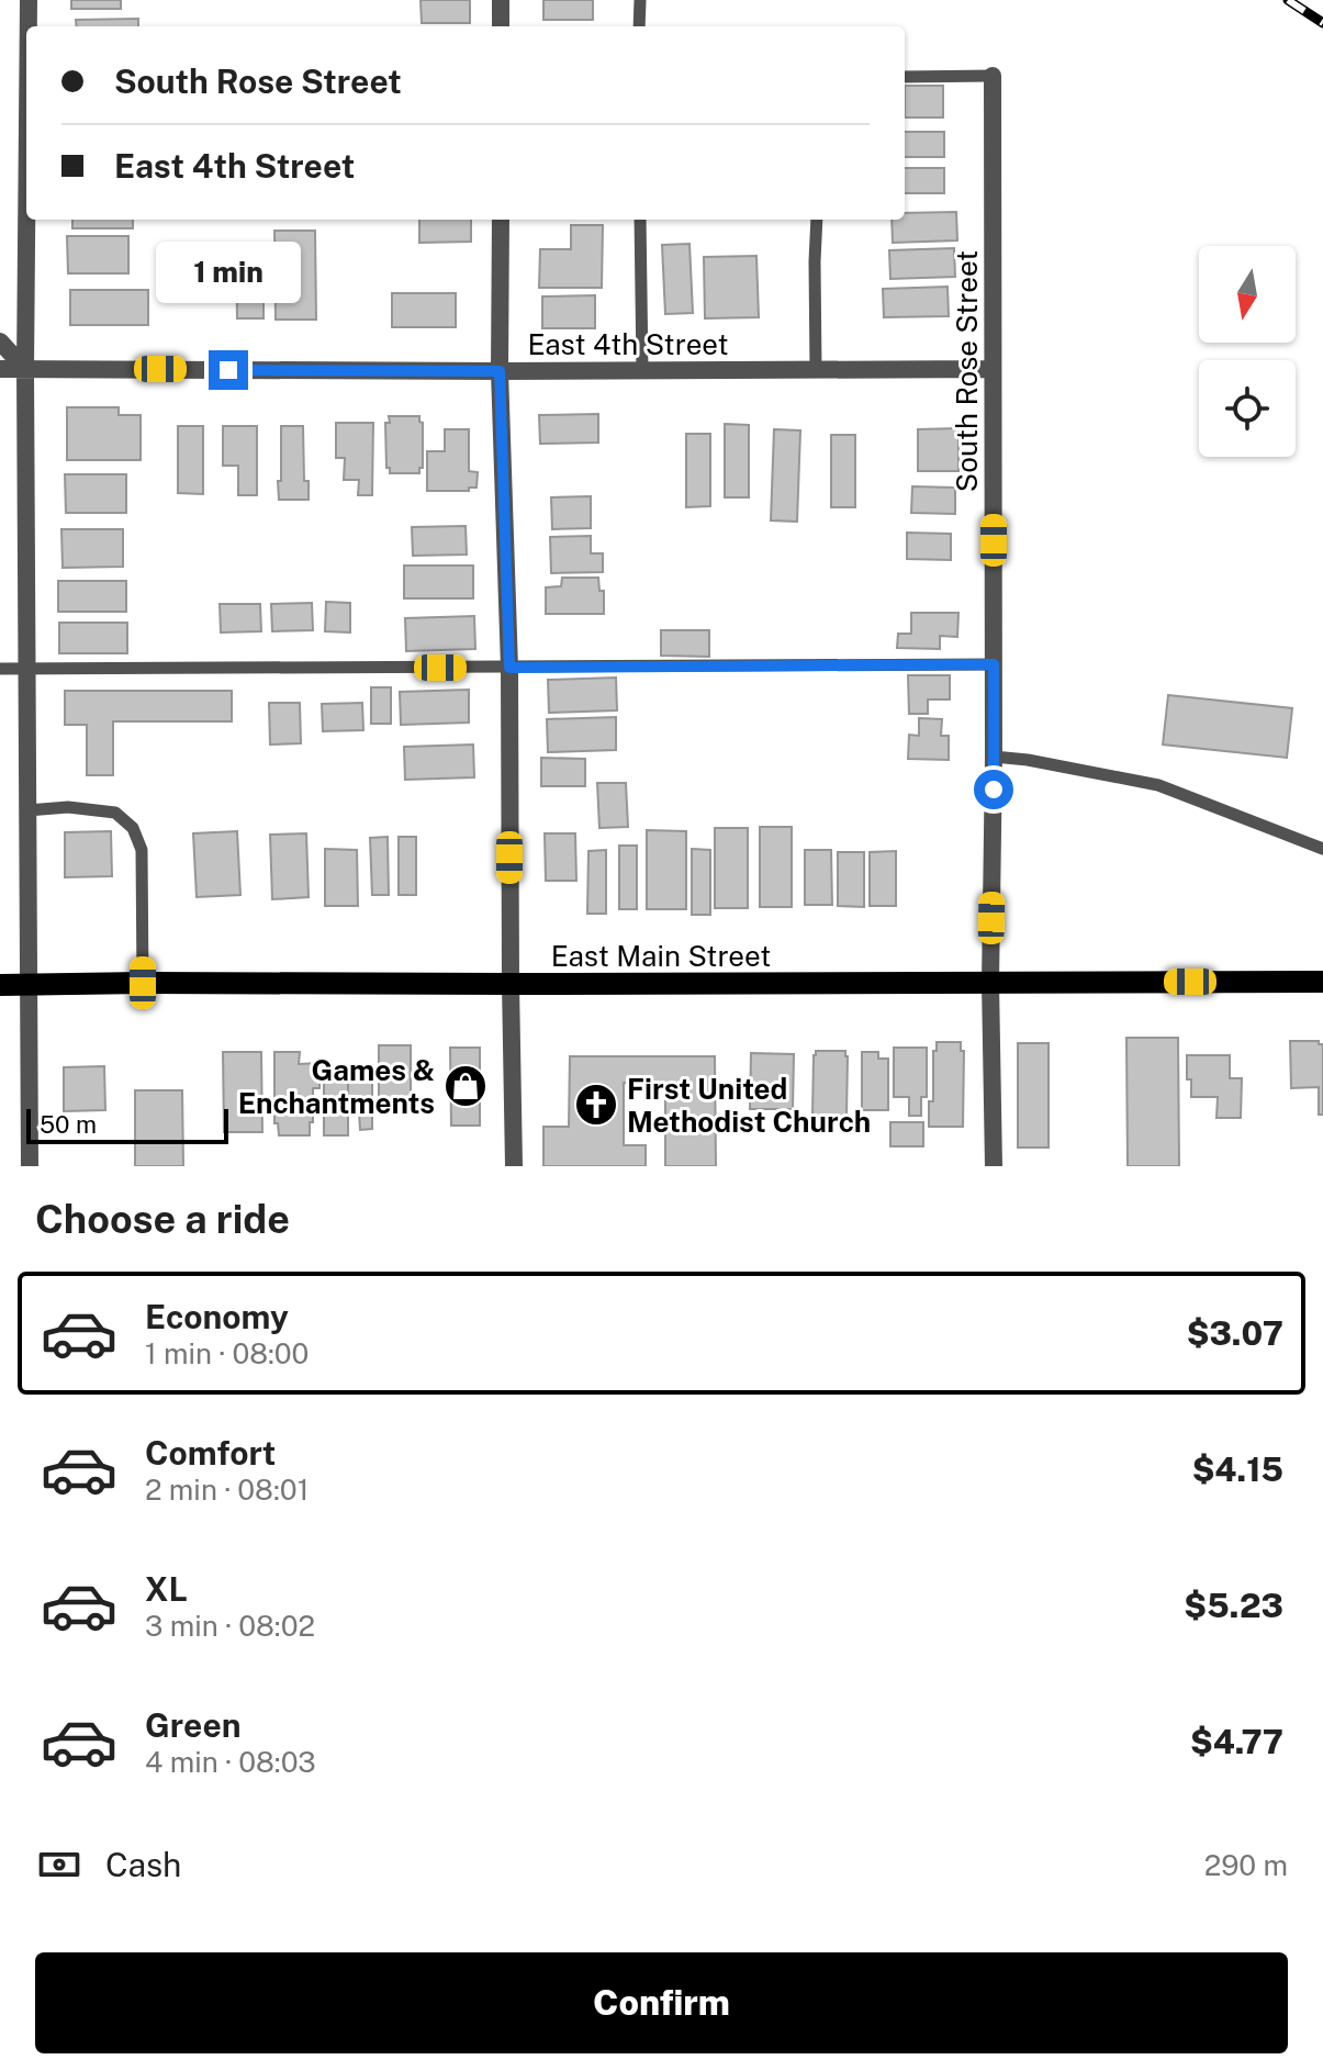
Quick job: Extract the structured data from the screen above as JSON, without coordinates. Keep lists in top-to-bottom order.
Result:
{
  "streets": {
    "main road": ["East Main Street"],
    "street": ["East 4th Street", "South Rose Street"]
  },
  "crossings": [
    ["East 4th Street", "South Rose Street"],
    ["South Rose Street", "East Main Street"]
  ],
  "places": {
    "shop": ["Games & Enchantments"],
    "church": ["First United Methodist Church"]
  },
  "scale_bar": "50 m",
  "north": "bottom",
  "page": {
    "banner": ["South Rose Street", "East 4th Street"],
    "bubble": "1 min",
    "scale": "50 m",
    "heading": "Choose a ride",
    "list": [
      {
        "name": "Economy",
        "note": "1 min · 08:00",
        "value": "$3.07"
      },
      {
        "name": "Comfort",
        "note": "2 min · 08:01",
        "value": "$4.15"
      },
      {
        "name": "XL",
        "note": "3 min · 08:02",
        "value": "$5.23"
      },
      {
        "name": "Green",
        "note": "4 min · 08:03",
        "value": "$4.77"
      }
    ],
    "pay": ["Cash", "290 m"],
    "buttons": "Confirm"
  }
}
